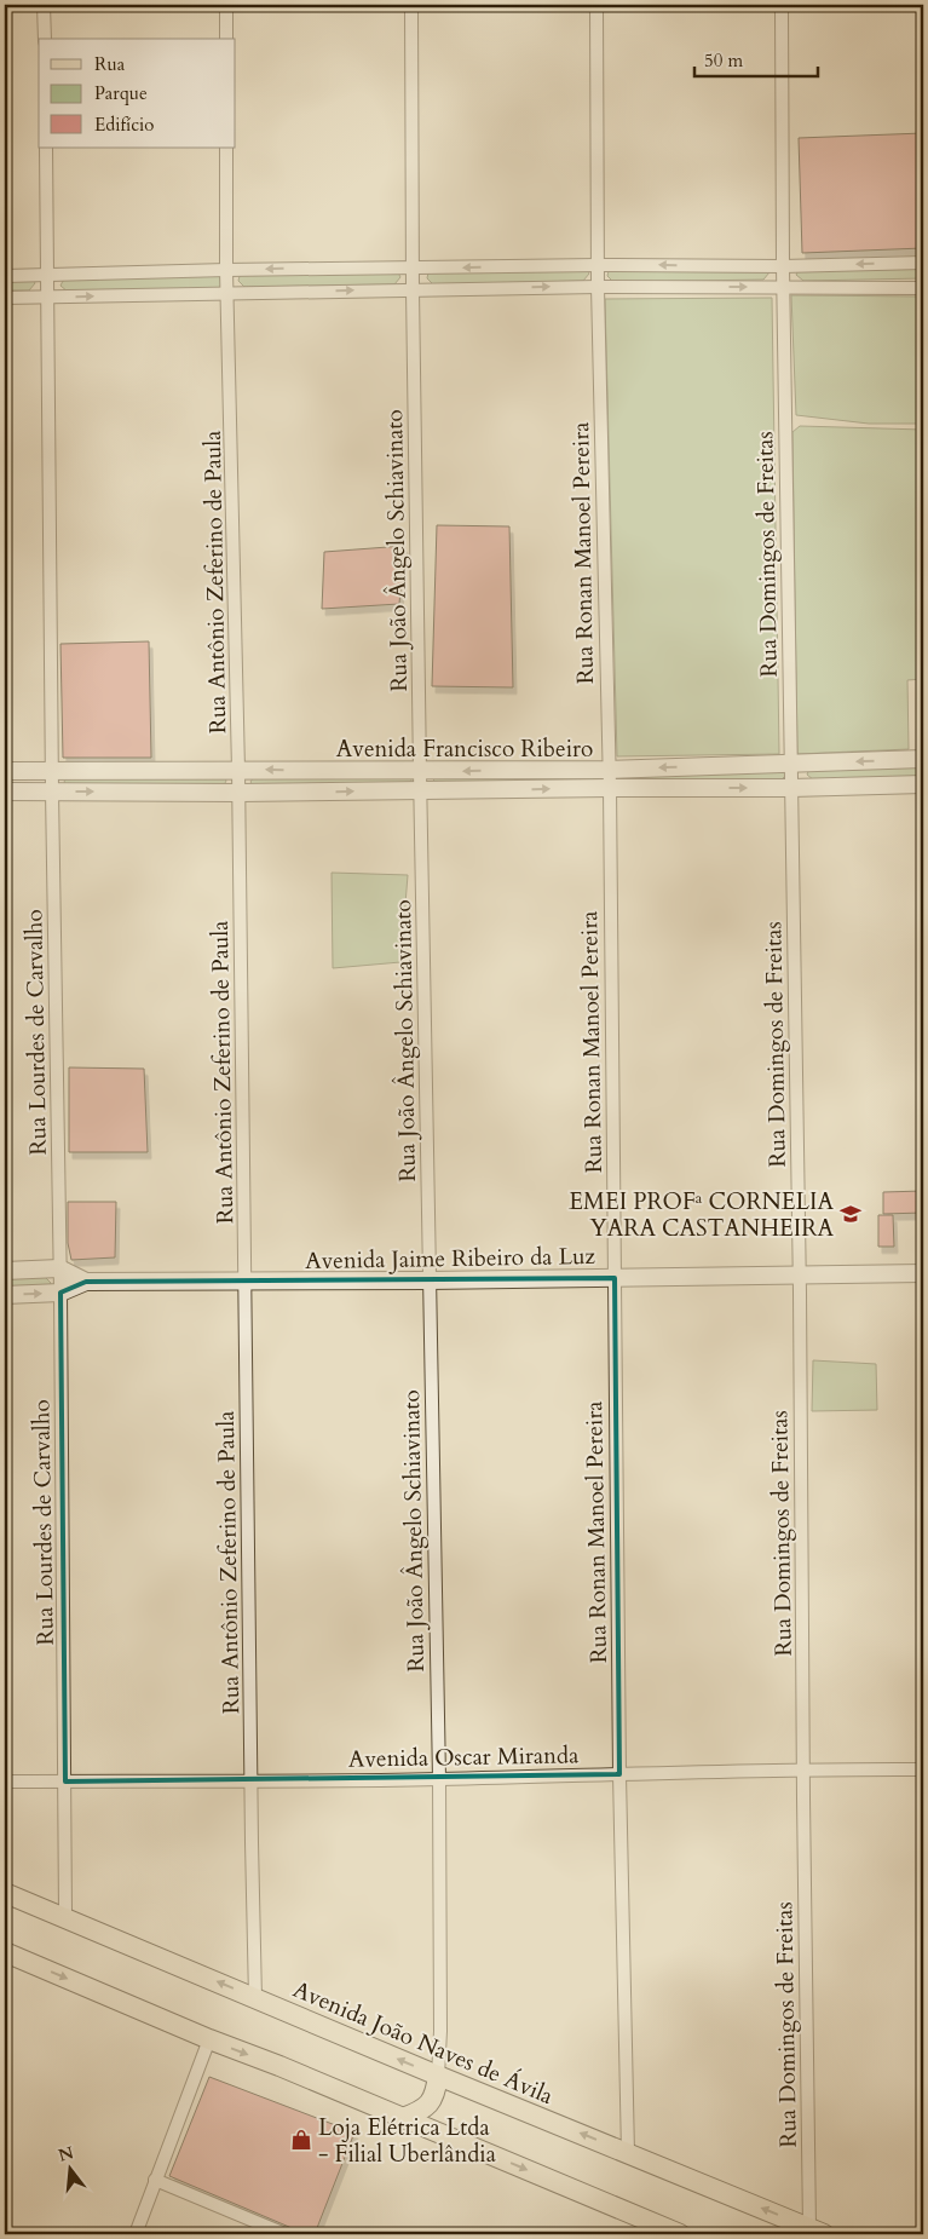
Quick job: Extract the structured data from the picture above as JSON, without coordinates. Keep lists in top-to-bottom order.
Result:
{
  "streets": {
    "main road": ["Avenida João Naves de Ávila"],
    "street": [
      "Rua João Ângelo Schiavinato",
      "Rua Ronan Manoel Pereira",
      "Rua Domingos de Freitas",
      "Rua Antônio Zeferino de Paula",
      "Avenida Francisco Ribeiro",
      "Rua Lourdes de Carvalho",
      "Avenida Jaime Ribeiro da Luz",
      "Avenida Oscar Miranda"
    ]
  },
  "crossings": [
    ["Rua João Ângelo Schiavinato", "Avenida Francisco Ribeiro"],
    ["Rua João Ângelo Schiavinato", "Avenida Jaime Ribeiro da Luz"],
    ["Rua João Ângelo Schiavinato", "Avenida Oscar Miranda"],
    ["Rua João Ângelo Schiavinato", "Avenida João Naves de Ávila"],
    ["Rua Ronan Manoel Pereira", "Avenida Francisco Ribeiro"],
    ["Rua Ronan Manoel Pereira", "Avenida Jaime Ribeiro da Luz"],
    ["Rua Ronan Manoel Pereira", "Avenida Oscar Miranda"],
    ["Rua Ronan Manoel Pereira", "Avenida João Naves de Ávila"],
    ["Rua Domingos de Freitas", "Avenida Francisco Ribeiro"],
    ["Rua Domingos de Freitas", "Avenida Jaime Ribeiro da Luz"],
    ["Rua Domingos de Freitas", "Avenida Oscar Miranda"],
    ["Rua Domingos de Freitas", "Avenida João Naves de Ávila"],
    ["Rua Antônio Zeferino de Paula", "Avenida Francisco Ribeiro"],
    ["Rua Antônio Zeferino de Paula", "Avenida Jaime Ribeiro da Luz"],
    ["Rua Antônio Zeferino de Paula", "Avenida Oscar Miranda"],
    ["Rua Antônio Zeferino de Paula", "Avenida João Naves de Ávila"],
    ["Avenida Francisco Ribeiro", "Rua Lourdes de Carvalho"],
    ["Rua Lourdes de Carvalho", "Avenida Jaime Ribeiro da Luz"],
    ["Rua Lourdes de Carvalho", "Avenida Oscar Miranda"],
    ["Rua Lourdes de Carvalho", "Avenida João Naves de Ávila"]
  ],
  "places": {
    "school or university": ["EMEI PROFª CORNELIA YARA CASTANHEIRA"],
    "shop": ["Loja Elétrica Ltda - Filial Uberlândia"]
  },
  "legend": ["Rua", "Parque", "Edifício"],
  "scale_bar": "50 m",
  "north": "top"
}
